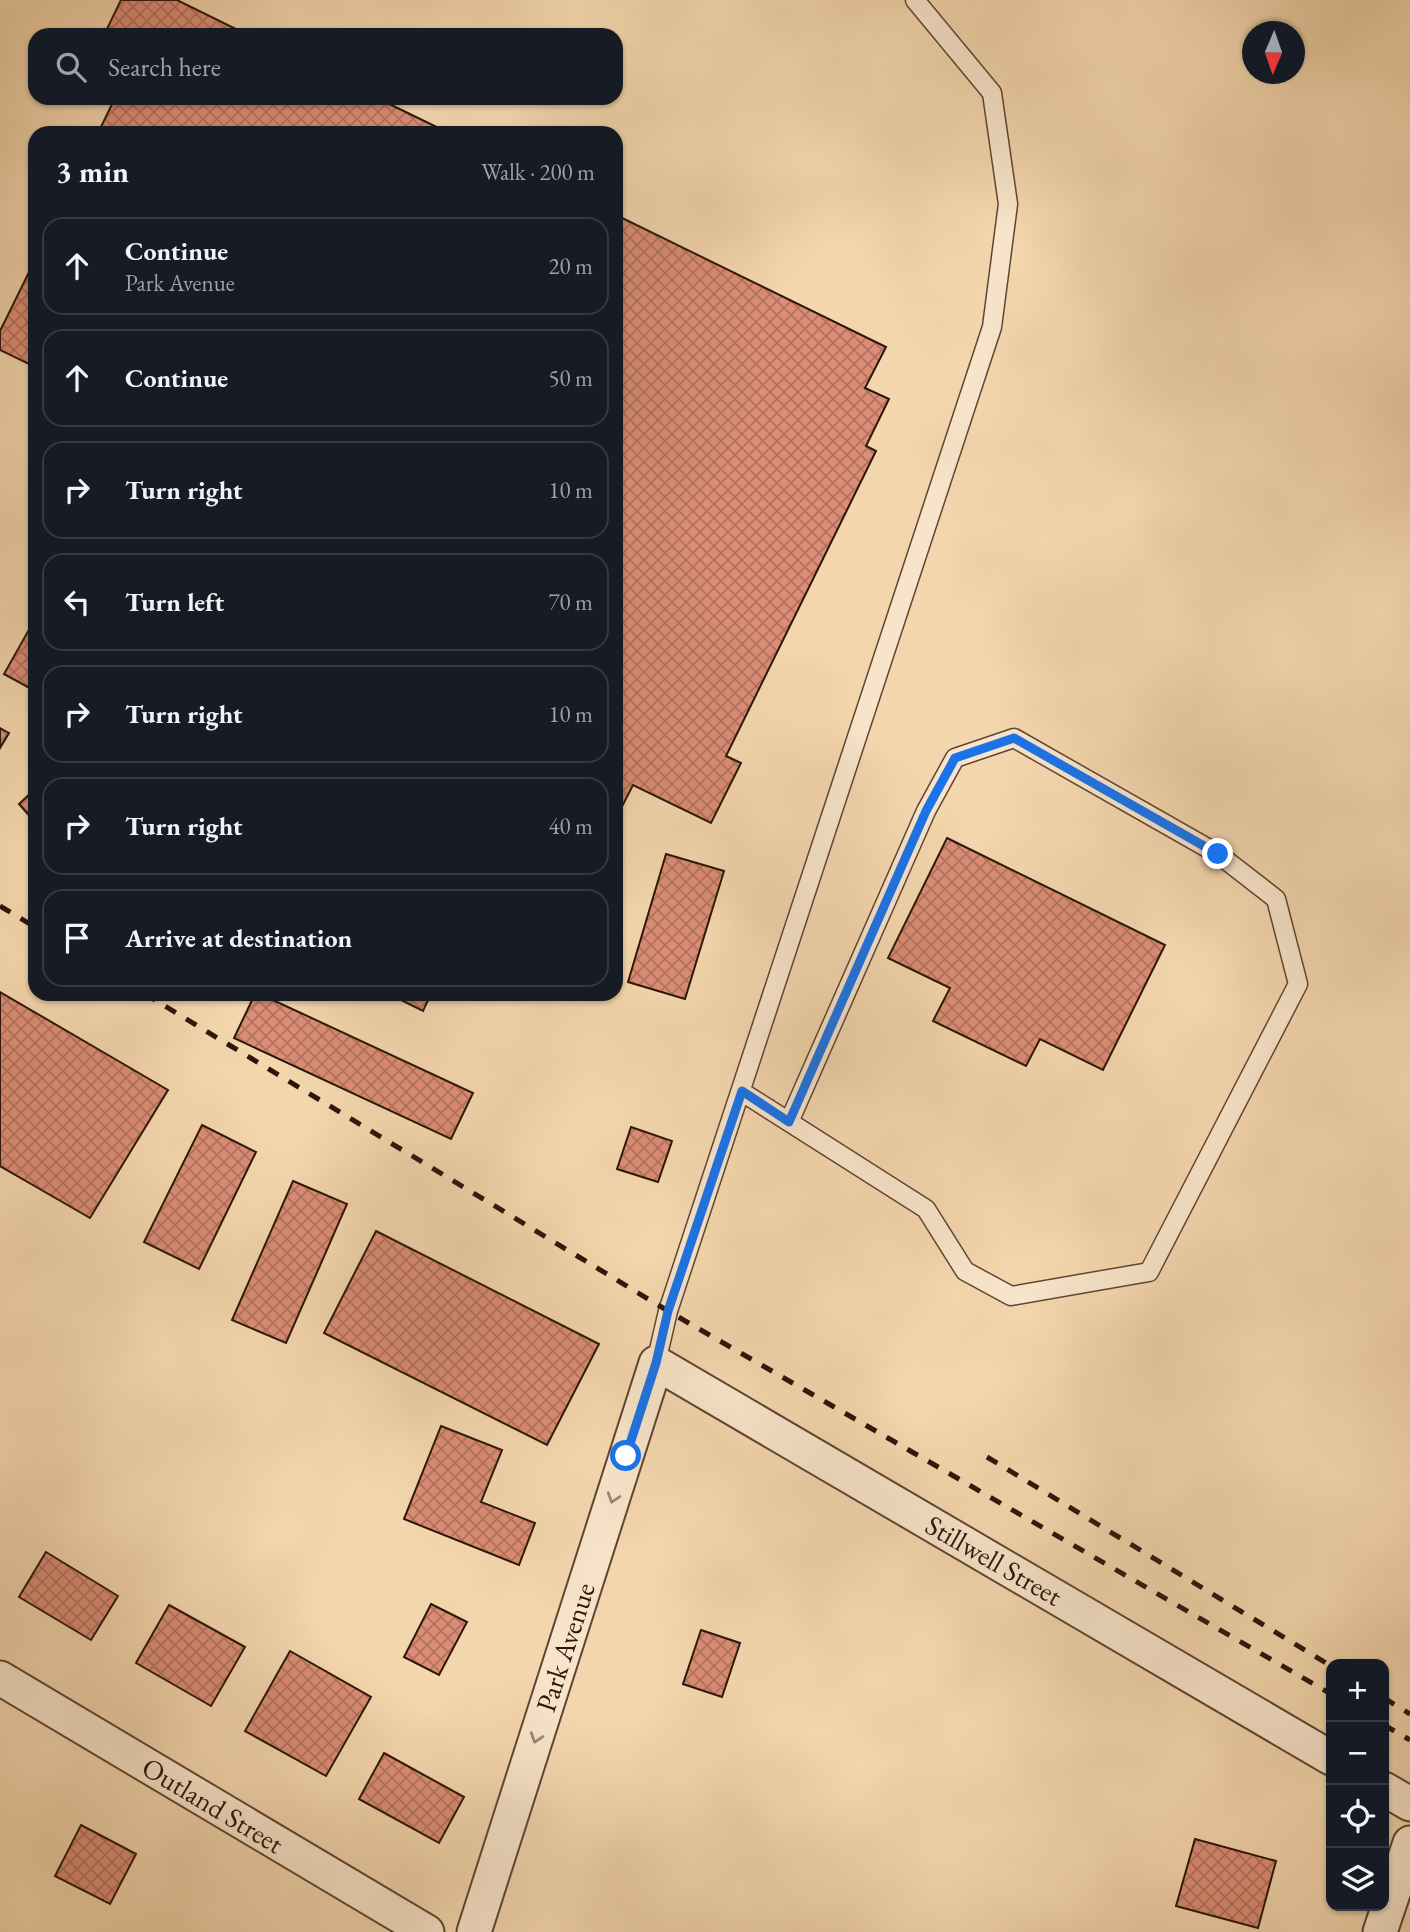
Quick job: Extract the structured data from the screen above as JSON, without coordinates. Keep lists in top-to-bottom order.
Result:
{
  "streets": {
    "street": ["Stillwell Street", "Park Avenue", "Outland Street"]
  },
  "crossings": [
    ["Stillwell Street", "Park Avenue"]
  ],
  "one_way": ["Park Avenue"],
  "north": "bottom",
  "page": {
    "search": "Search here",
    "heading": ["3 min", "Walk · 200 m"],
    "list": [
      ["Continue", "Park Avenue", "20 m"],
      ["Continue", "50 m"],
      ["Turn right", "10 m"],
      ["Turn left", "70 m"],
      ["Turn right", "10 m"],
      ["Turn right", "40 m"],
      "Arrive at destination"
    ],
    "map_buttons": ["+", "−"]
  }
}
